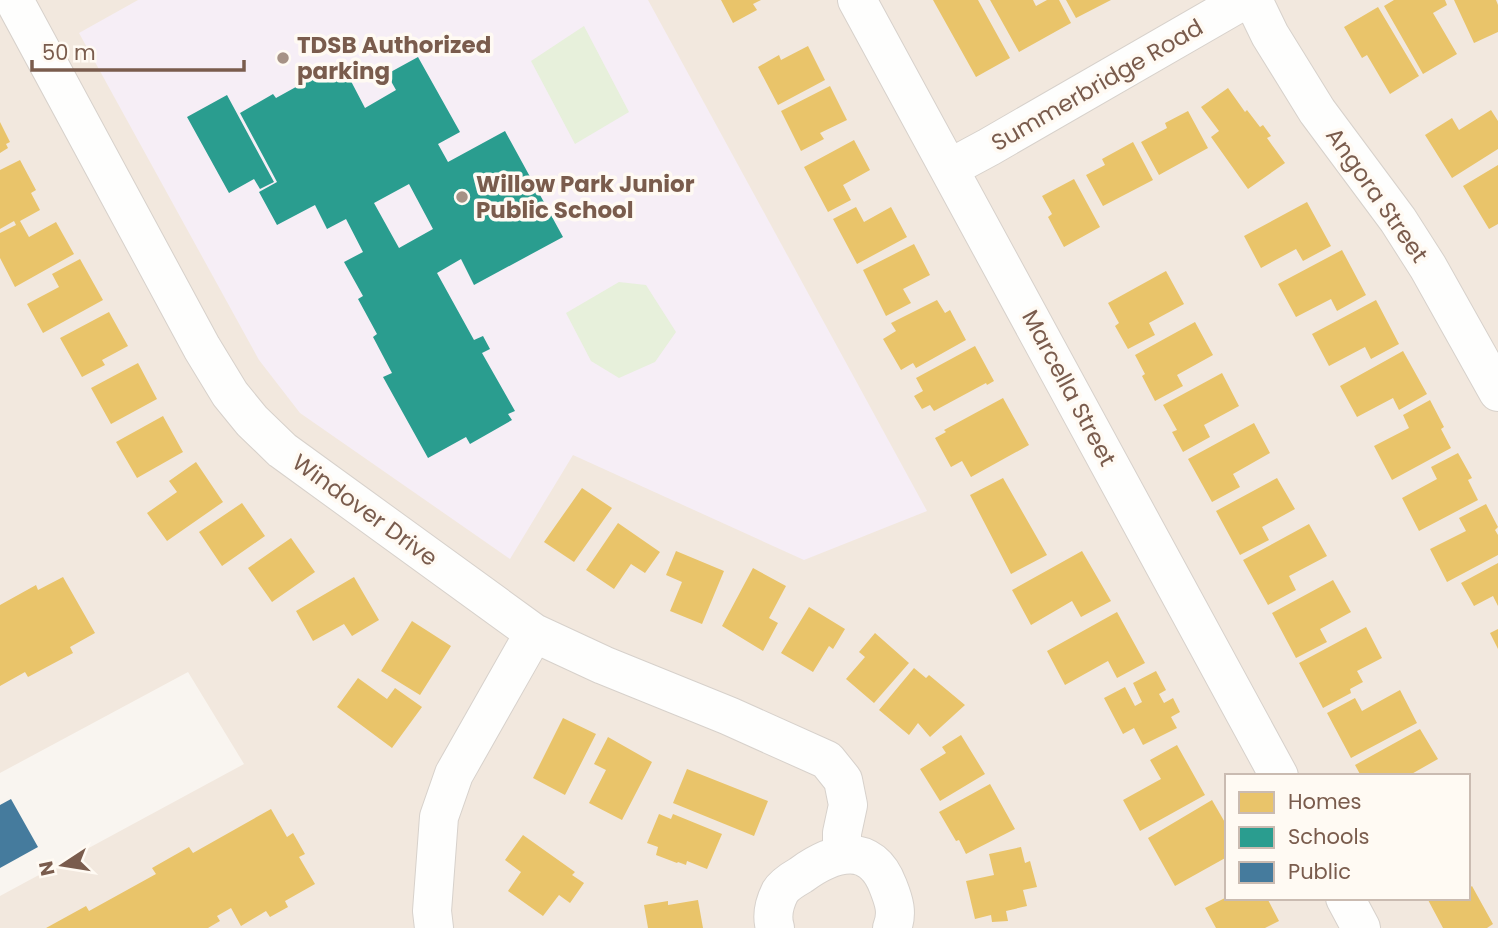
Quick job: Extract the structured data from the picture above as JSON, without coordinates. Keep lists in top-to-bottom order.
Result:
{
  "streets": {
    "street": [
      "Summerbridge Road",
      "Angora Street",
      "Marcella Street",
      "Windover Drive"
    ]
  },
  "crossings": [
    ["Summerbridge Road", "Marcella Street"]
  ],
  "places": ["TDSB Authorized parking", "Willow Park Junior Public School"],
  "legend": ["Homes", "Schools", "Public"],
  "scale_bar": "50 m",
  "north": "left"
}
